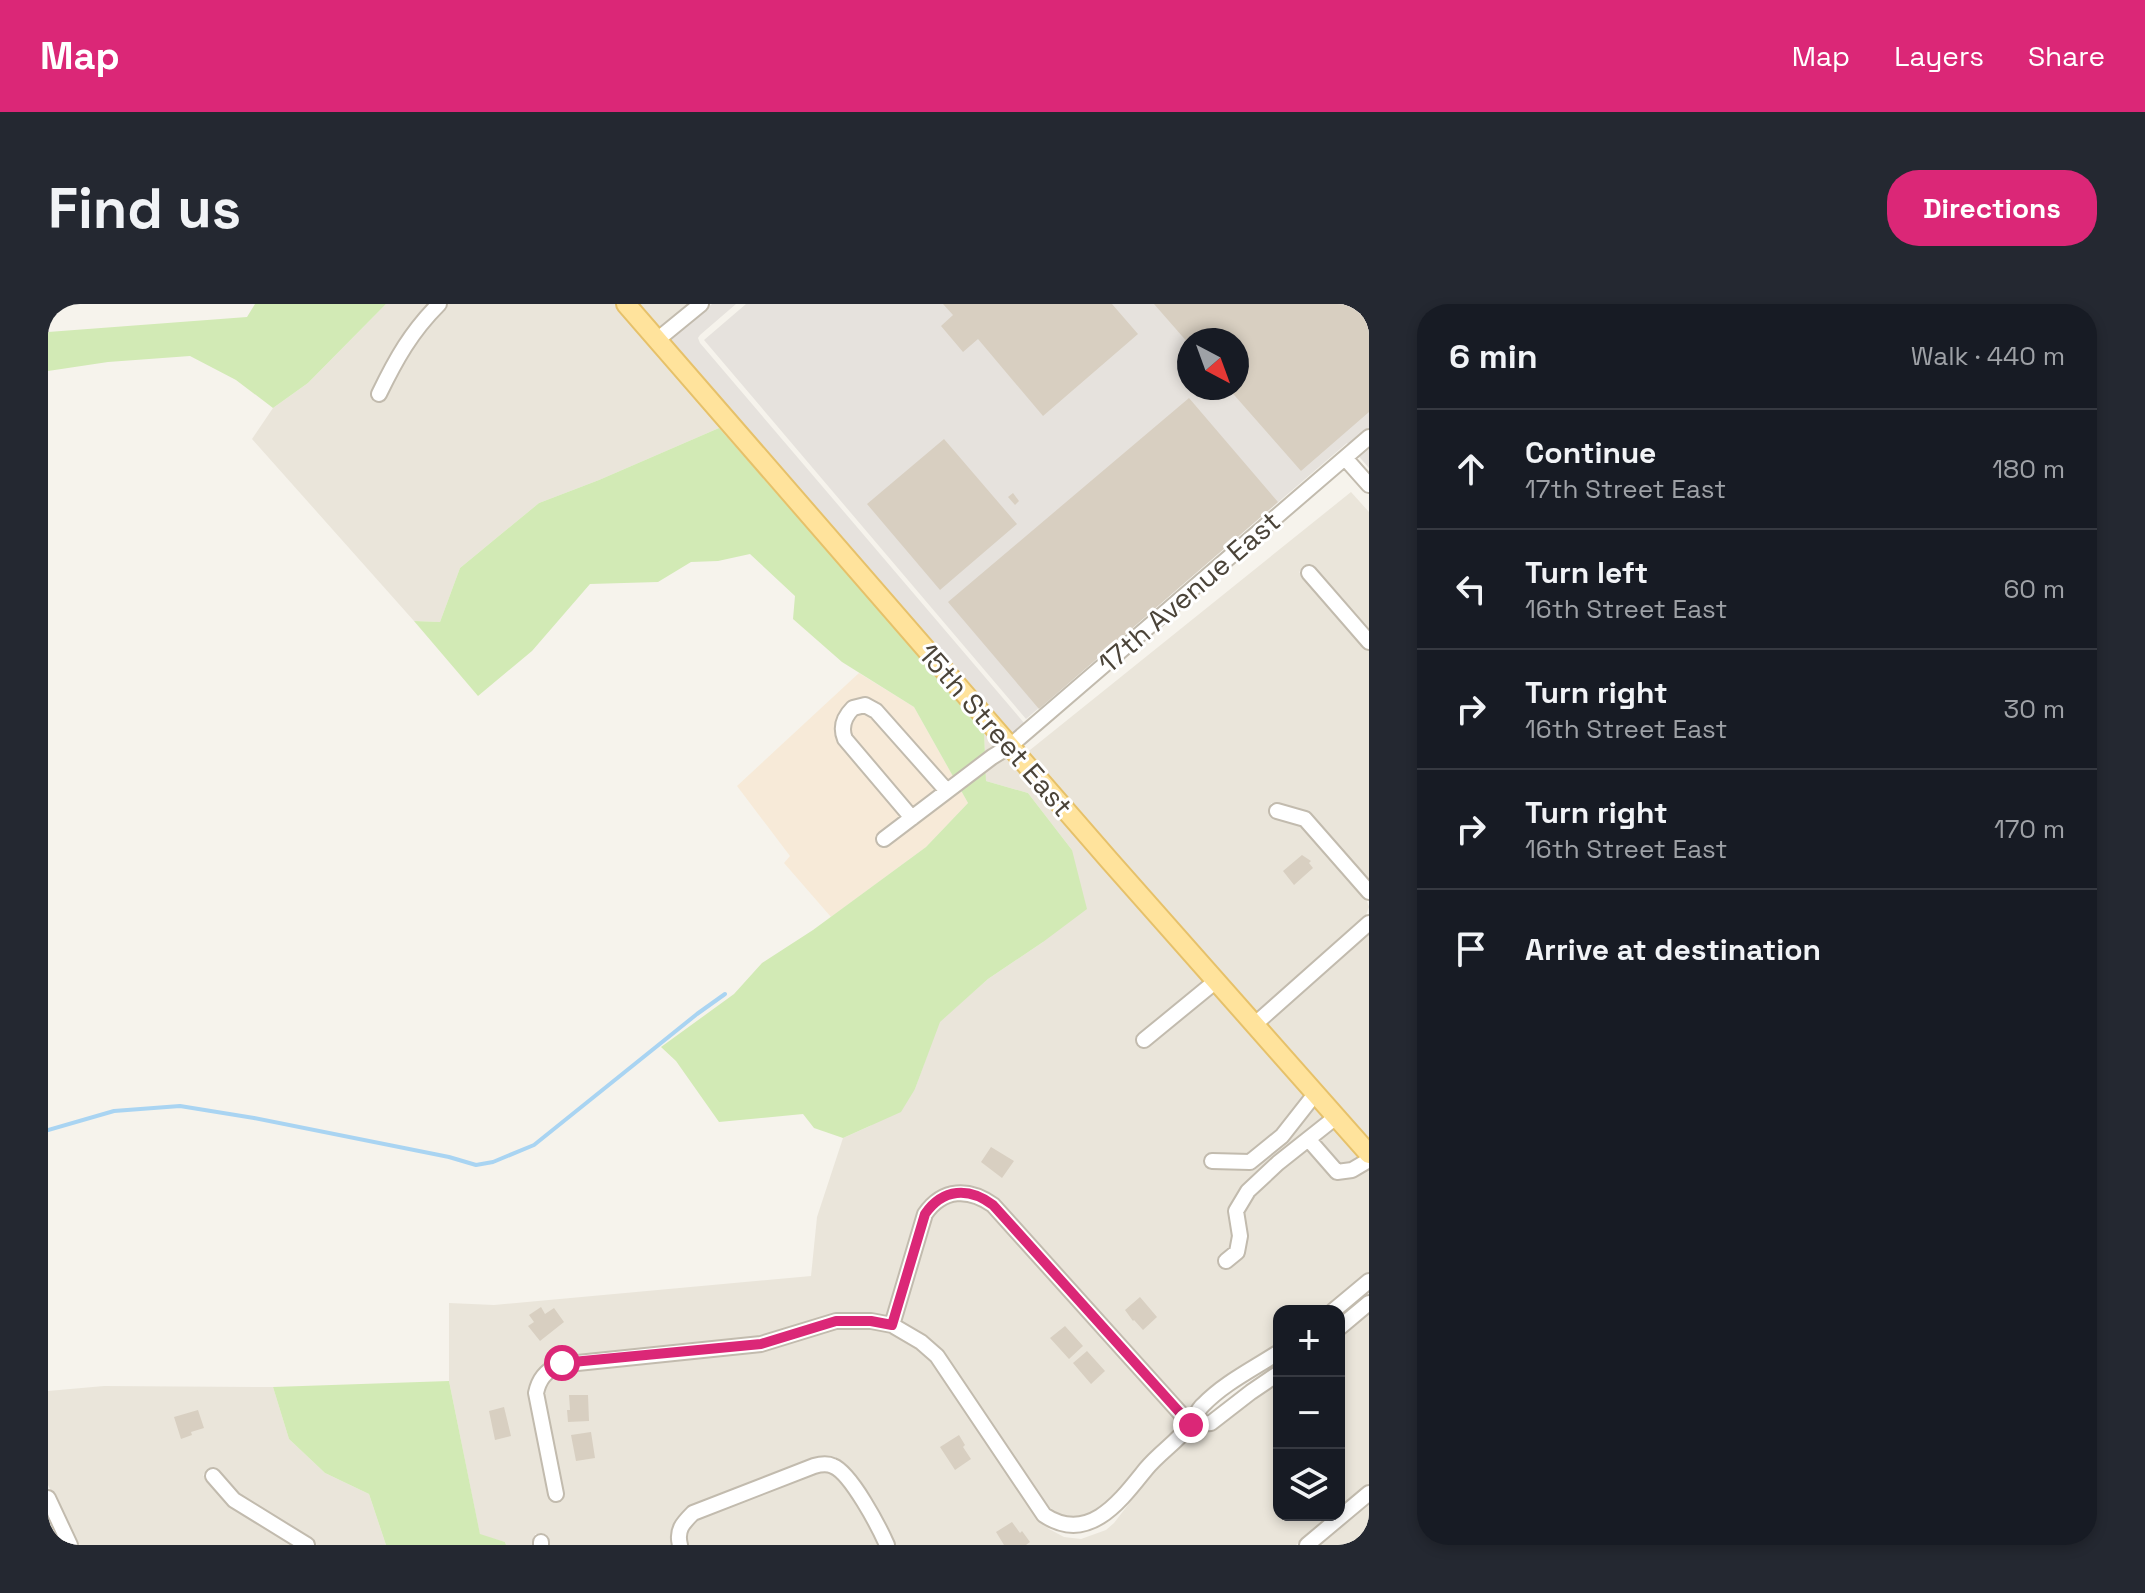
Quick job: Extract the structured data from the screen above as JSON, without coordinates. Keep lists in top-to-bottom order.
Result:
{
  "streets": {
    "main road": ["15th Street East"],
    "street": ["17th Avenue East"]
  },
  "crossings": [
    ["17th Avenue East", "15th Street East"]
  ],
  "north": "bottom right",
  "page": {
    "header": "Map",
    "nav": ["Map", "Layers", "Share"],
    "buttons": "Directions",
    "title": "Find us",
    "heading": ["6 min", "Walk · 440 m"],
    "list": [
      ["Continue", "17th Street East", "180 m"],
      ["Turn left", "16th Street East", "60 m"],
      ["Turn right", "16th Street East", "30 m"],
      ["Turn right", "16th Street East", "170 m"],
      "Arrive at destination"
    ],
    "map_buttons": ["+", "−"]
  }
}
